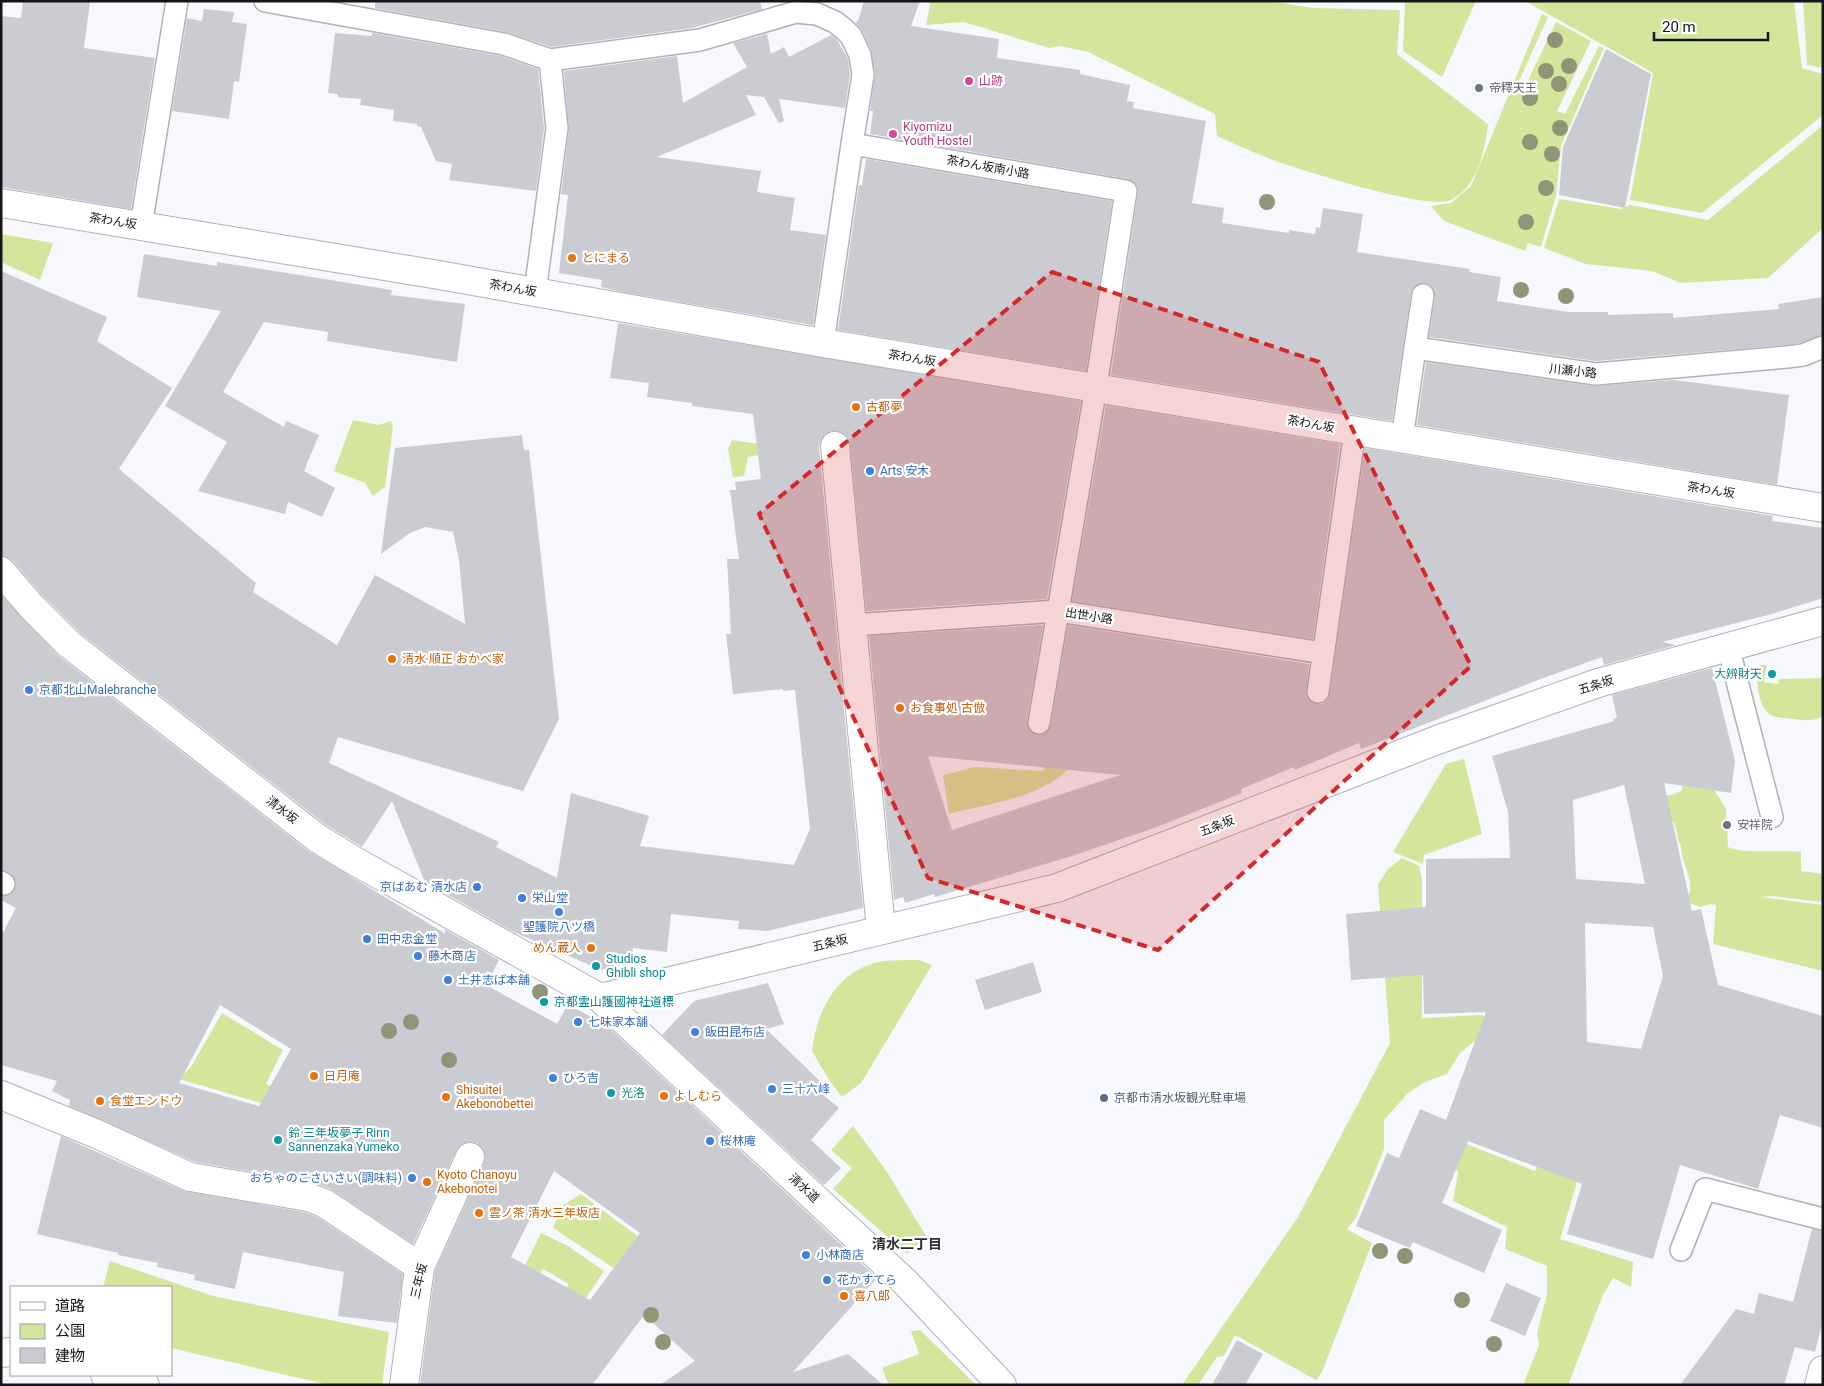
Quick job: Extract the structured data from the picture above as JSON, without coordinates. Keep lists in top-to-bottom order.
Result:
{
  "streets": {
    "street": [
      "茶わん坂",
      "五条坂",
      "清水坂",
      "清水道",
      "三年坂"
    ],
    "lane": ["茶わん坂南小路", "川瀬小路", "出世小路"]
  },
  "crossings": [
    ["茶わん坂南小路", "茶わん坂"],
    ["五条坂", "清水坂"],
    ["五条坂", "清水道"],
    ["清水坂", "清水道"]
  ],
  "districts": ["清水二丁目"],
  "places": [
    "山跡",
    "帝釋天王",
    "Kiyomizu Youth Hostel",
    "とにまる",
    "古都夢",
    "Arts 安木",
    "清水 順正 おかべ家",
    "大辨財天",
    "京都北山Malebranche",
    "お食事処 古倣",
    "安祥院",
    "京ばあむ 清水店",
    "栄山堂",
    "聖護院八ツ橋",
    "田中忠金堂",
    "めん蔵人",
    "藤木商店",
    "Studios Ghibli shop",
    "土井志ば本舗",
    "京都霊山護國神社道標",
    "七味家本舗",
    "飯田昆布店",
    "日月庵",
    "ひろ吉",
    "三十六峰",
    "光洛",
    "よしむら",
    "Shisuitei Akebonobettei",
    "京都市清水坂観光駐車場",
    "食堂エンドウ",
    "鈴 三年坂夢子 Rinn Sannenzaka Yumeko",
    "桜林庵",
    "おちゃのこさいさい(調味料)",
    "Kyoto Chanoyu Akebonotei",
    "雲ノ茶 清水三年坂店",
    "小林商店",
    "花かすてら",
    "喜八郎"
  ],
  "legend": ["道路", "公園", "建物"],
  "scale_bar": "20 m"
}
